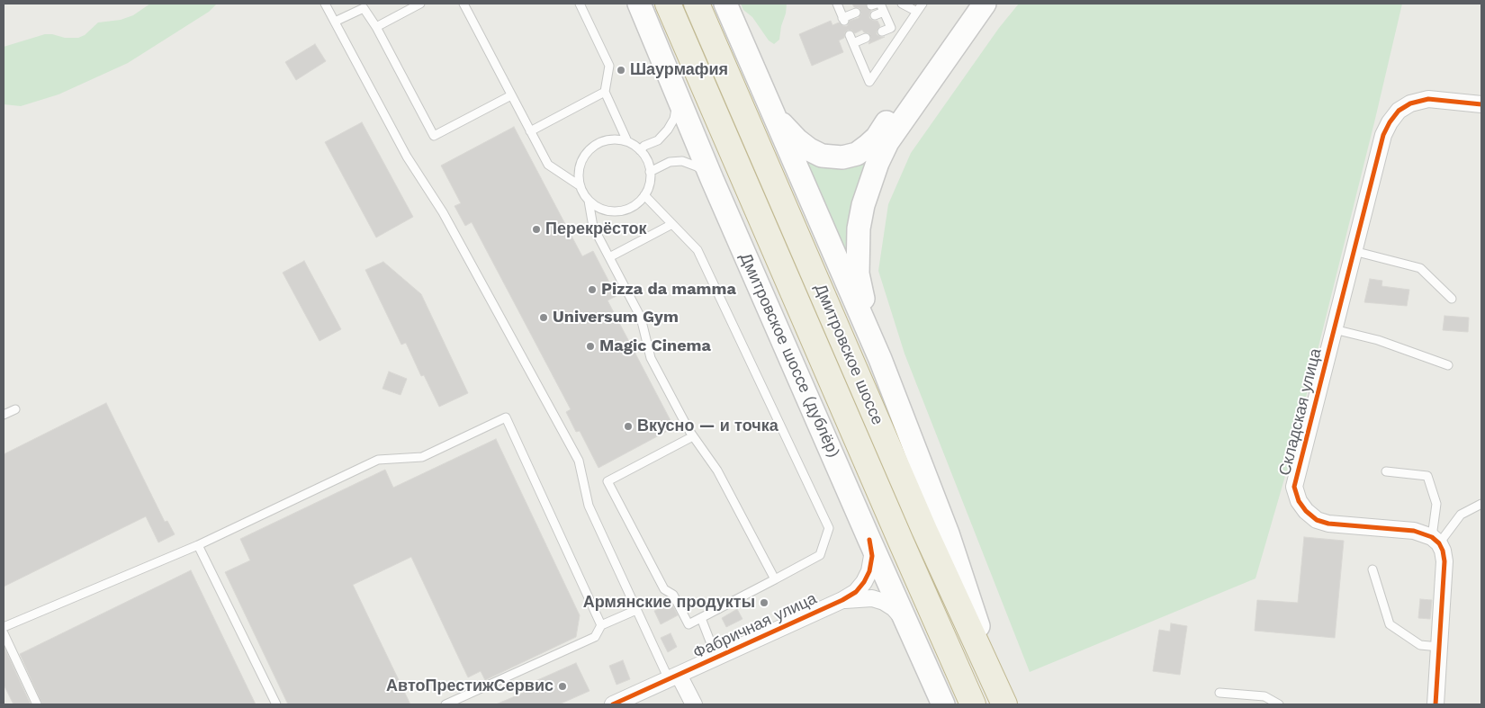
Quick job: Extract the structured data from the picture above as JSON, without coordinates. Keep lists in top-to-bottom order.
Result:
{
  "streets": {
    "highway": ["Дмитровское шоссе"],
    "main road": ["Дмитровское шоссе (дублёр)"],
    "street": ["Складская улица", "Фабричная улица"]
  },
  "crossings": [
    ["Дмитровское шоссе (дублёр)", "Фабричная улица"]
  ],
  "places": [
    "Шаурмафия",
    "Перекрёсток",
    "Pizza da mamma",
    "Universum Gym",
    "Magic Cinema",
    "Вкусно — и точка",
    "Армянские продукты",
    "АвтоПрестижСервис"
  ]
}
